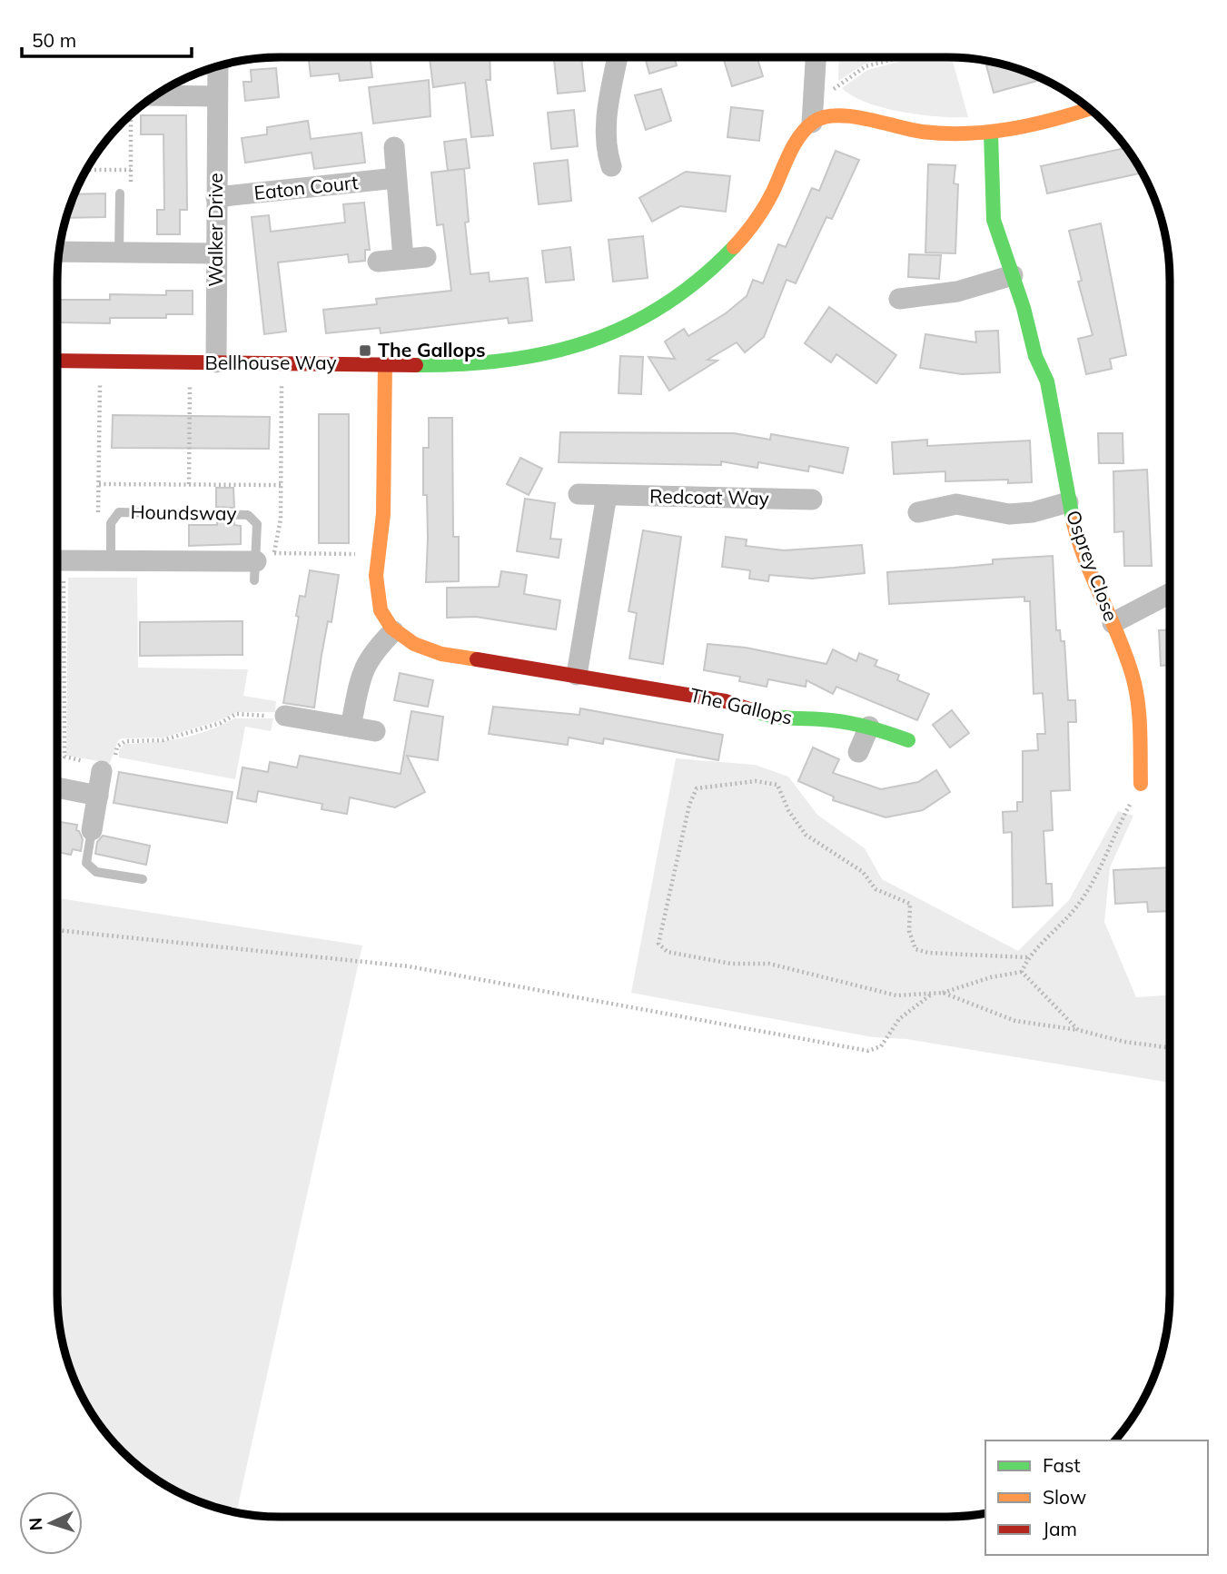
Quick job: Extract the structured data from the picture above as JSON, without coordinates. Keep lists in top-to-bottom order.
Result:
{
  "streets": {
    "street": [
      "Eaton Court",
      "Walker Drive",
      "Bellhouse Way",
      "Redcoat Way",
      "Osprey Close",
      "The Gallops"
    ],
    "lane": ["Houndsway"]
  },
  "crossings": [
    ["Eaton Court", "Walker Drive"],
    ["Walker Drive", "Bellhouse Way"]
  ],
  "places": {
    "transit": ["The Gallops"]
  },
  "legend": ["Fast", "Slow", "Jam"],
  "scale_bar": "50 m",
  "north": "left"
}
